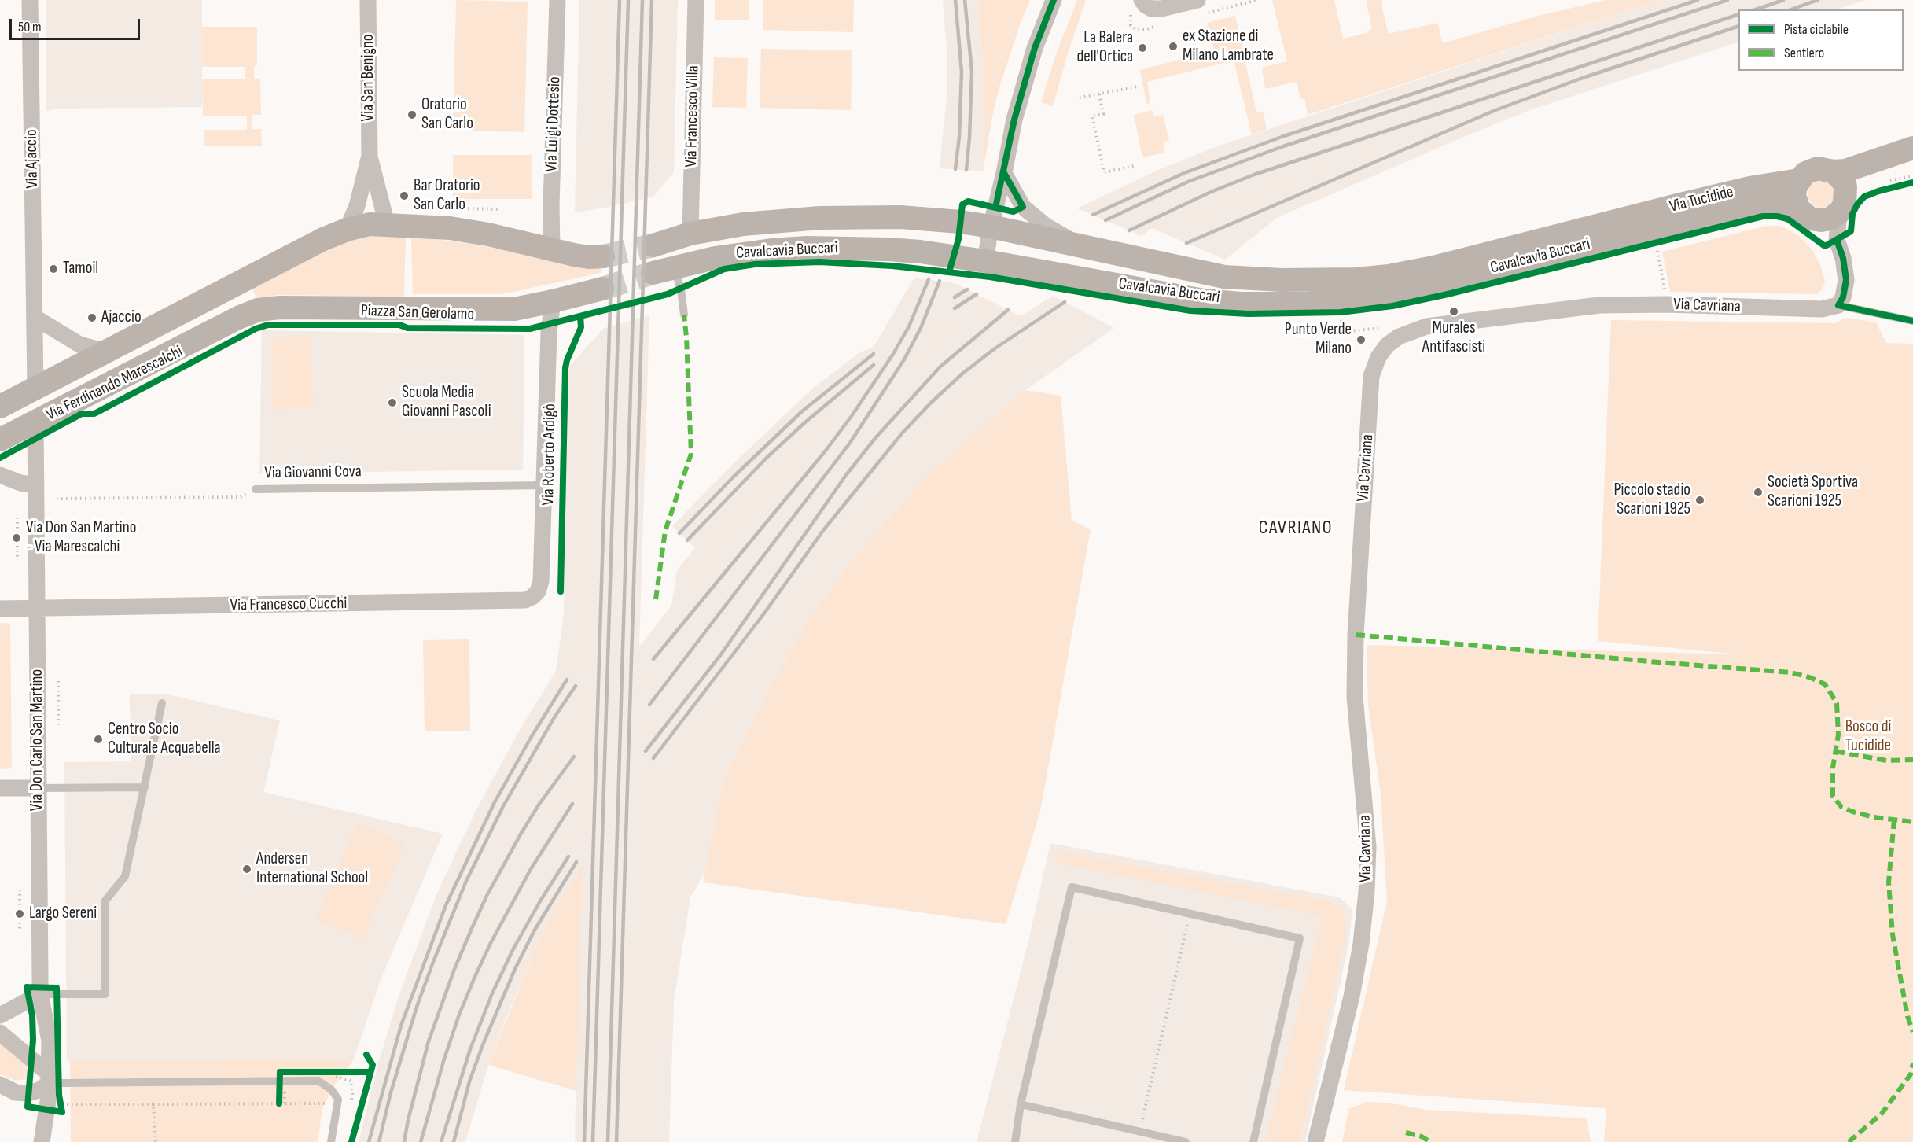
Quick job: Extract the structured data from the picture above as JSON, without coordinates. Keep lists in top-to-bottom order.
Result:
{
  "streets": {
    "street": [
      "Via San Benigno",
      "Via Francesco Villa",
      "Via Luigi Dottesio",
      "Via Ajaccio",
      "Via Tucidide",
      "Cavalcavia Buccari",
      "Via Cavriana",
      "Piazza San Gerolamo",
      "Via Ferdinando Marescalchi",
      "Via Roberto Ardigò",
      "Via Francesco Cucchi",
      "Via Don Carlo San Martino"
    ],
    "lane": ["Via Giovanni Cova"]
  },
  "crossings": [
    ["Via San Benigno", "Via Ferdinando Marescalchi"],
    ["Via Francesco Villa", "Cavalcavia Buccari"],
    ["Via Ajaccio", "Via Ferdinando Marescalchi"],
    ["Via Tucidide", "Cavalcavia Buccari"],
    ["Piazza San Gerolamo", "Via Ferdinando Marescalchi"],
    ["Piazza San Gerolamo", "Via Roberto Ardigò"],
    ["Via Ferdinando Marescalchi", "Via Don Carlo San Martino"],
    ["Via Roberto Ardigò", "Via Giovanni Cova"],
    ["Via Roberto Ardigò", "Via Francesco Cucchi"],
    ["Via Francesco Cucchi", "Via Don Carlo San Martino"]
  ],
  "districts": ["CAVRIANO"],
  "parks": ["Bosco di Tucidide"],
  "places": [
    "ex Stazione di Milano Lambrate",
    "La Balera dell'Ortica",
    "Oratorio San Carlo",
    "Bar Oratorio San Carlo",
    "Tamoil",
    "Murales Antifascisti",
    "Ajaccio",
    "Punto Verde Milano",
    "Scuola Media Giovanni Pascoli",
    "Società Sportiva Scarioni 1925",
    "Piccolo stadio Scarioni 1925",
    "Via Don San Martino - Via Marescalchi",
    "Centro Socio Culturale Acquabella",
    "Andersen International School",
    "Largo Sereni"
  ],
  "legend": ["Pista ciclabile", "Sentiero"],
  "scale_bar": "50 m"
}
